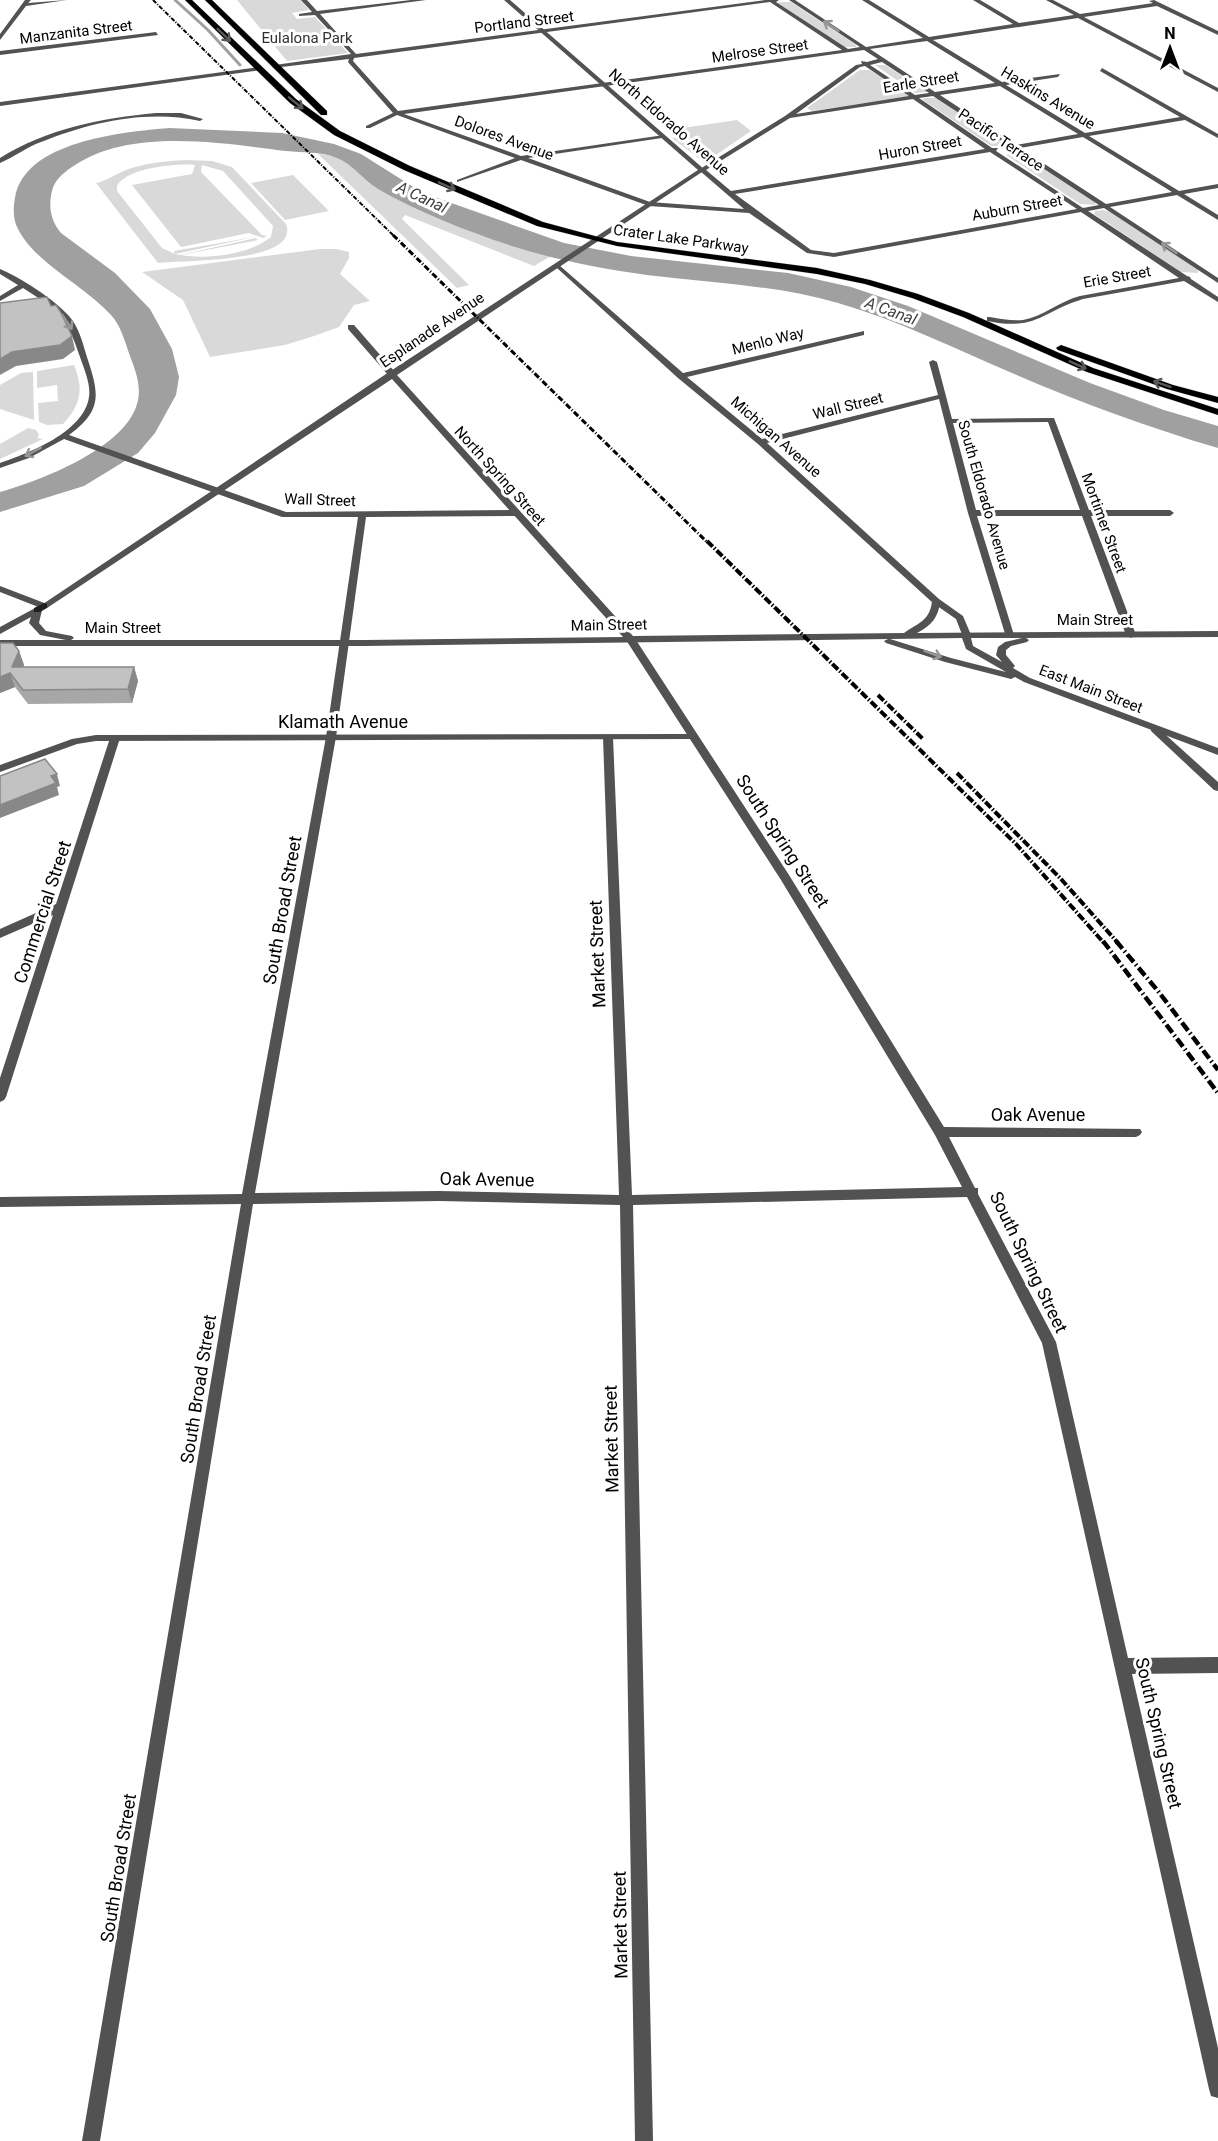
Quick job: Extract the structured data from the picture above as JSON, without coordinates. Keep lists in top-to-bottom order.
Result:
{
  "streets": {
    "main road": ["Crater Lake Parkway"],
    "street": [
      "Portland Street",
      "Manzanita Street",
      "Melrose Street",
      "Earle Street",
      "Haskins Avenue",
      "North Eldorado Avenue",
      "Dolores Avenue",
      "Pacific Terrace",
      "Huron Street",
      "Auburn Street",
      "Erie Street",
      "Esplanade Avenue",
      "Menlo Way",
      "Wall Street",
      "Michigan Avenue",
      "North Spring Street",
      "South Eldorado Avenue",
      "Mortimer Street",
      "Main Street",
      "East Main Street",
      "Klamath Avenue",
      "South Spring Street",
      "South Broad Street",
      "Commercial Street",
      "Market Street",
      "Oak Avenue"
    ]
  },
  "crossings": [
    ["Portland Street", "North Eldorado Avenue"],
    ["Portland Street", "Dolores Avenue"],
    ["Portland Street", "Pacific Terrace"],
    ["Portland Street", "Crater Lake Parkway"],
    ["Melrose Street", "Haskins Avenue"],
    ["Melrose Street", "North Eldorado Avenue"],
    ["Melrose Street", "Dolores Avenue"],
    ["Melrose Street", "Pacific Terrace"],
    ["Earle Street", "Haskins Avenue"],
    ["Earle Street", "Pacific Terrace"],
    ["Earle Street", "Esplanade Avenue"],
    ["Haskins Avenue", "Huron Street"],
    ["Haskins Avenue", "Auburn Street"],
    ["North Eldorado Avenue", "Dolores Avenue"],
    ["North Eldorado Avenue", "Huron Street"],
    ["North Eldorado Avenue", "Auburn Street"],
    ["North Eldorado Avenue", "Esplanade Avenue"],
    ["Dolores Avenue", "Esplanade Avenue"],
    ["Pacific Terrace", "Huron Street"],
    ["Pacific Terrace", "Auburn Street"],
    ["Pacific Terrace", "Erie Street"],
    ["Pacific Terrace", "Esplanade Avenue"],
    ["Crater Lake Parkway", "Erie Street"],
    ["Crater Lake Parkway", "Esplanade Avenue"],
    ["Esplanade Avenue", "Wall Street"],
    ["Esplanade Avenue", "Michigan Avenue"],
    ["Esplanade Avenue", "North Spring Street"],
    ["Menlo Way", "Michigan Avenue"],
    ["Wall Street", "Michigan Avenue"],
    ["Wall Street", "North Spring Street"],
    ["Wall Street", "South Eldorado Avenue"],
    ["Wall Street", "South Broad Street"],
    ["Michigan Avenue", "Main Street"],
    ["Michigan Avenue", "East Main Street"],
    ["North Spring Street", "Main Street"],
    ["North Spring Street", "South Spring Street"],
    ["South Eldorado Avenue", "Mortimer Street"],
    ["South Eldorado Avenue", "Main Street"],
    ["Mortimer Street", "Main Street"],
    ["Main Street", "East Main Street"],
    ["Main Street", "South Spring Street"],
    ["Main Street", "South Broad Street"],
    ["Klamath Avenue", "South Spring Street"],
    ["Klamath Avenue", "South Broad Street"],
    ["Klamath Avenue", "Commercial Street"],
    ["Klamath Avenue", "Market Street"],
    ["South Spring Street", "Oak Avenue"],
    ["South Broad Street", "Oak Avenue"],
    ["Market Street", "Oak Avenue"]
  ],
  "water": ["A Canal"],
  "parks": ["Eulalona Park"],
  "north": "top"
}
